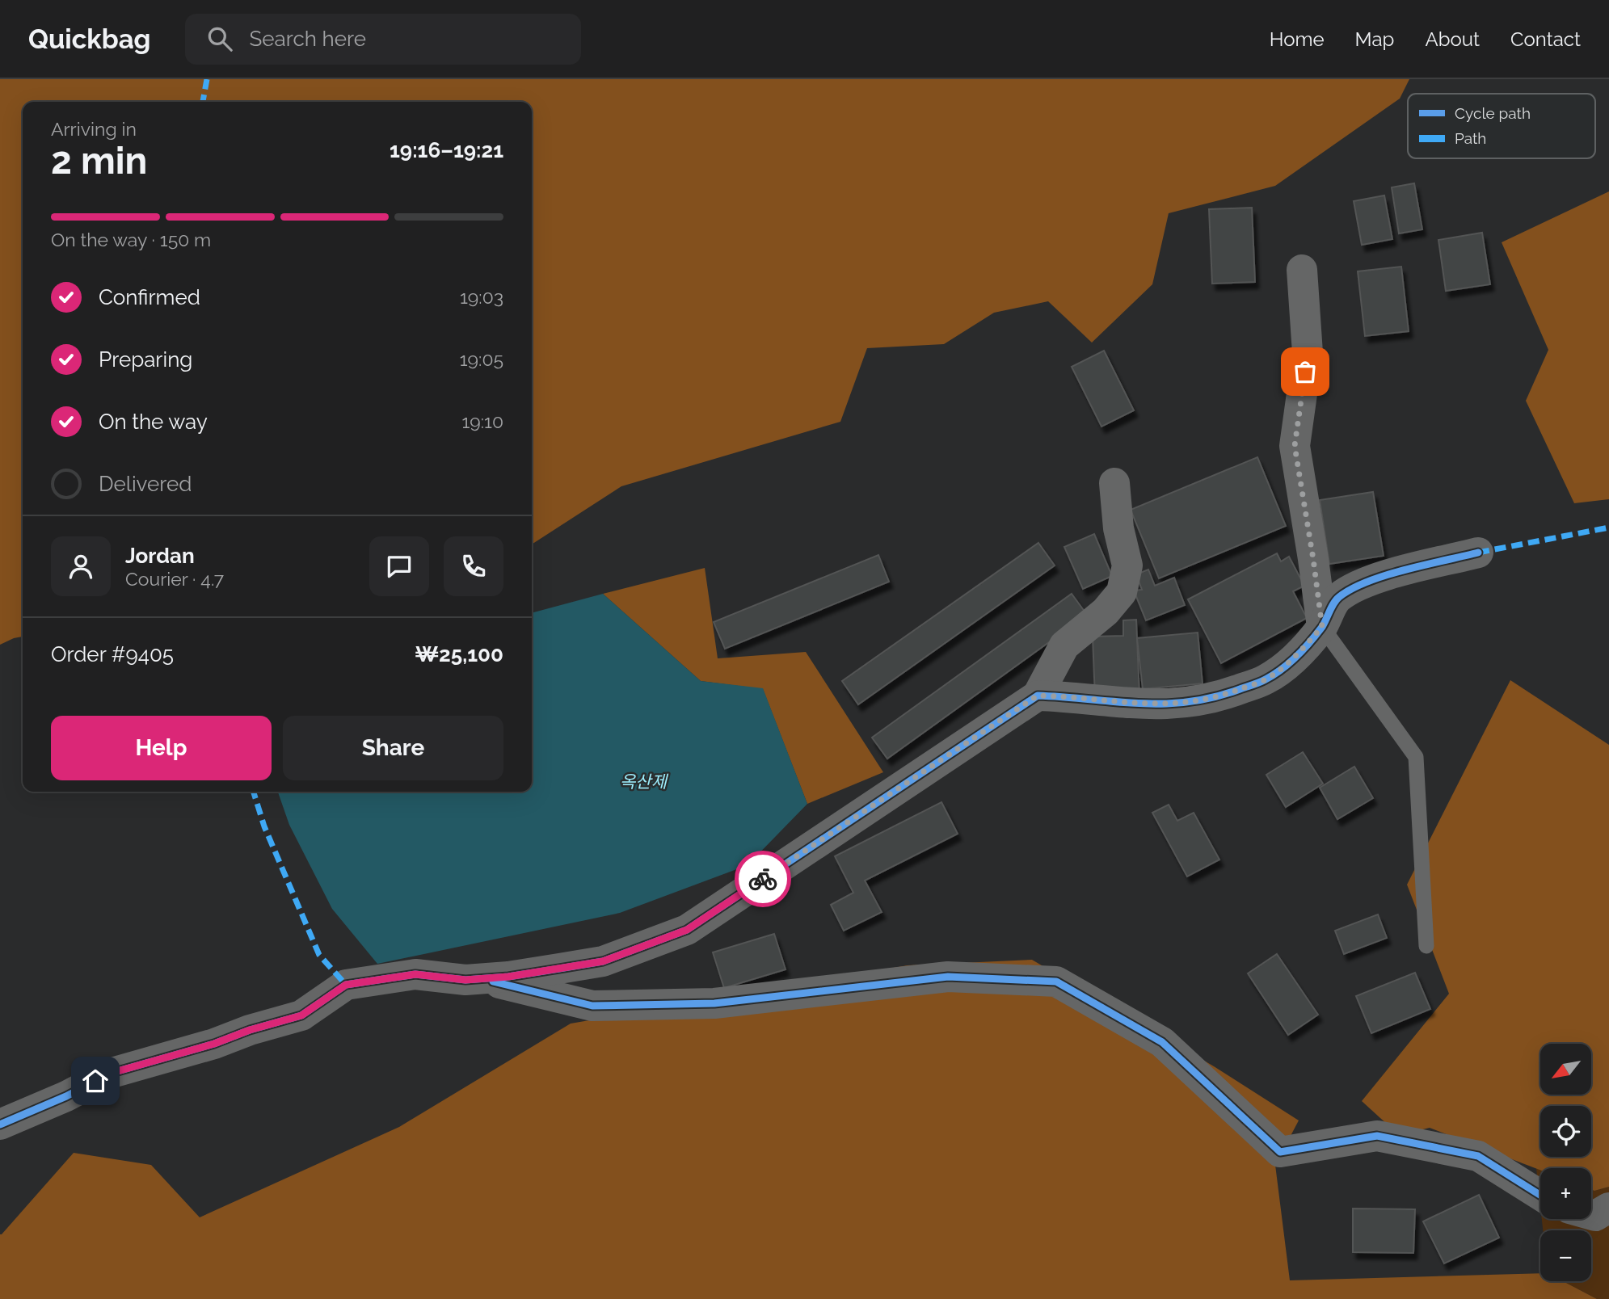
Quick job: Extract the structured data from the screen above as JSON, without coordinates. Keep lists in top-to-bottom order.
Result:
{
  "water": ["옥산제"],
  "legend": ["Cycle path", "Path"],
  "north": "bottom left",
  "page": {
    "header": "Quickbag",
    "search": "Search here",
    "nav": [
      "Home",
      "Map",
      "About",
      "Contact"
    ],
    "heading": ["2 min", "Arriving in", "19:16–19:21"],
    "panel": [
      "Jordan",
      "Courier · 4.7",
      "Order #9405",
      "₩25,100"
    ],
    "bar": "On the way · 150 m",
    "list": [
      ["Confirmed", "19:03"],
      ["Preparing", "19:05"],
      ["On the way", "19:10"],
      "Delivered"
    ],
    "buttons": ["Help", "Share"],
    "map_buttons": ["+", "−"]
  }
}
